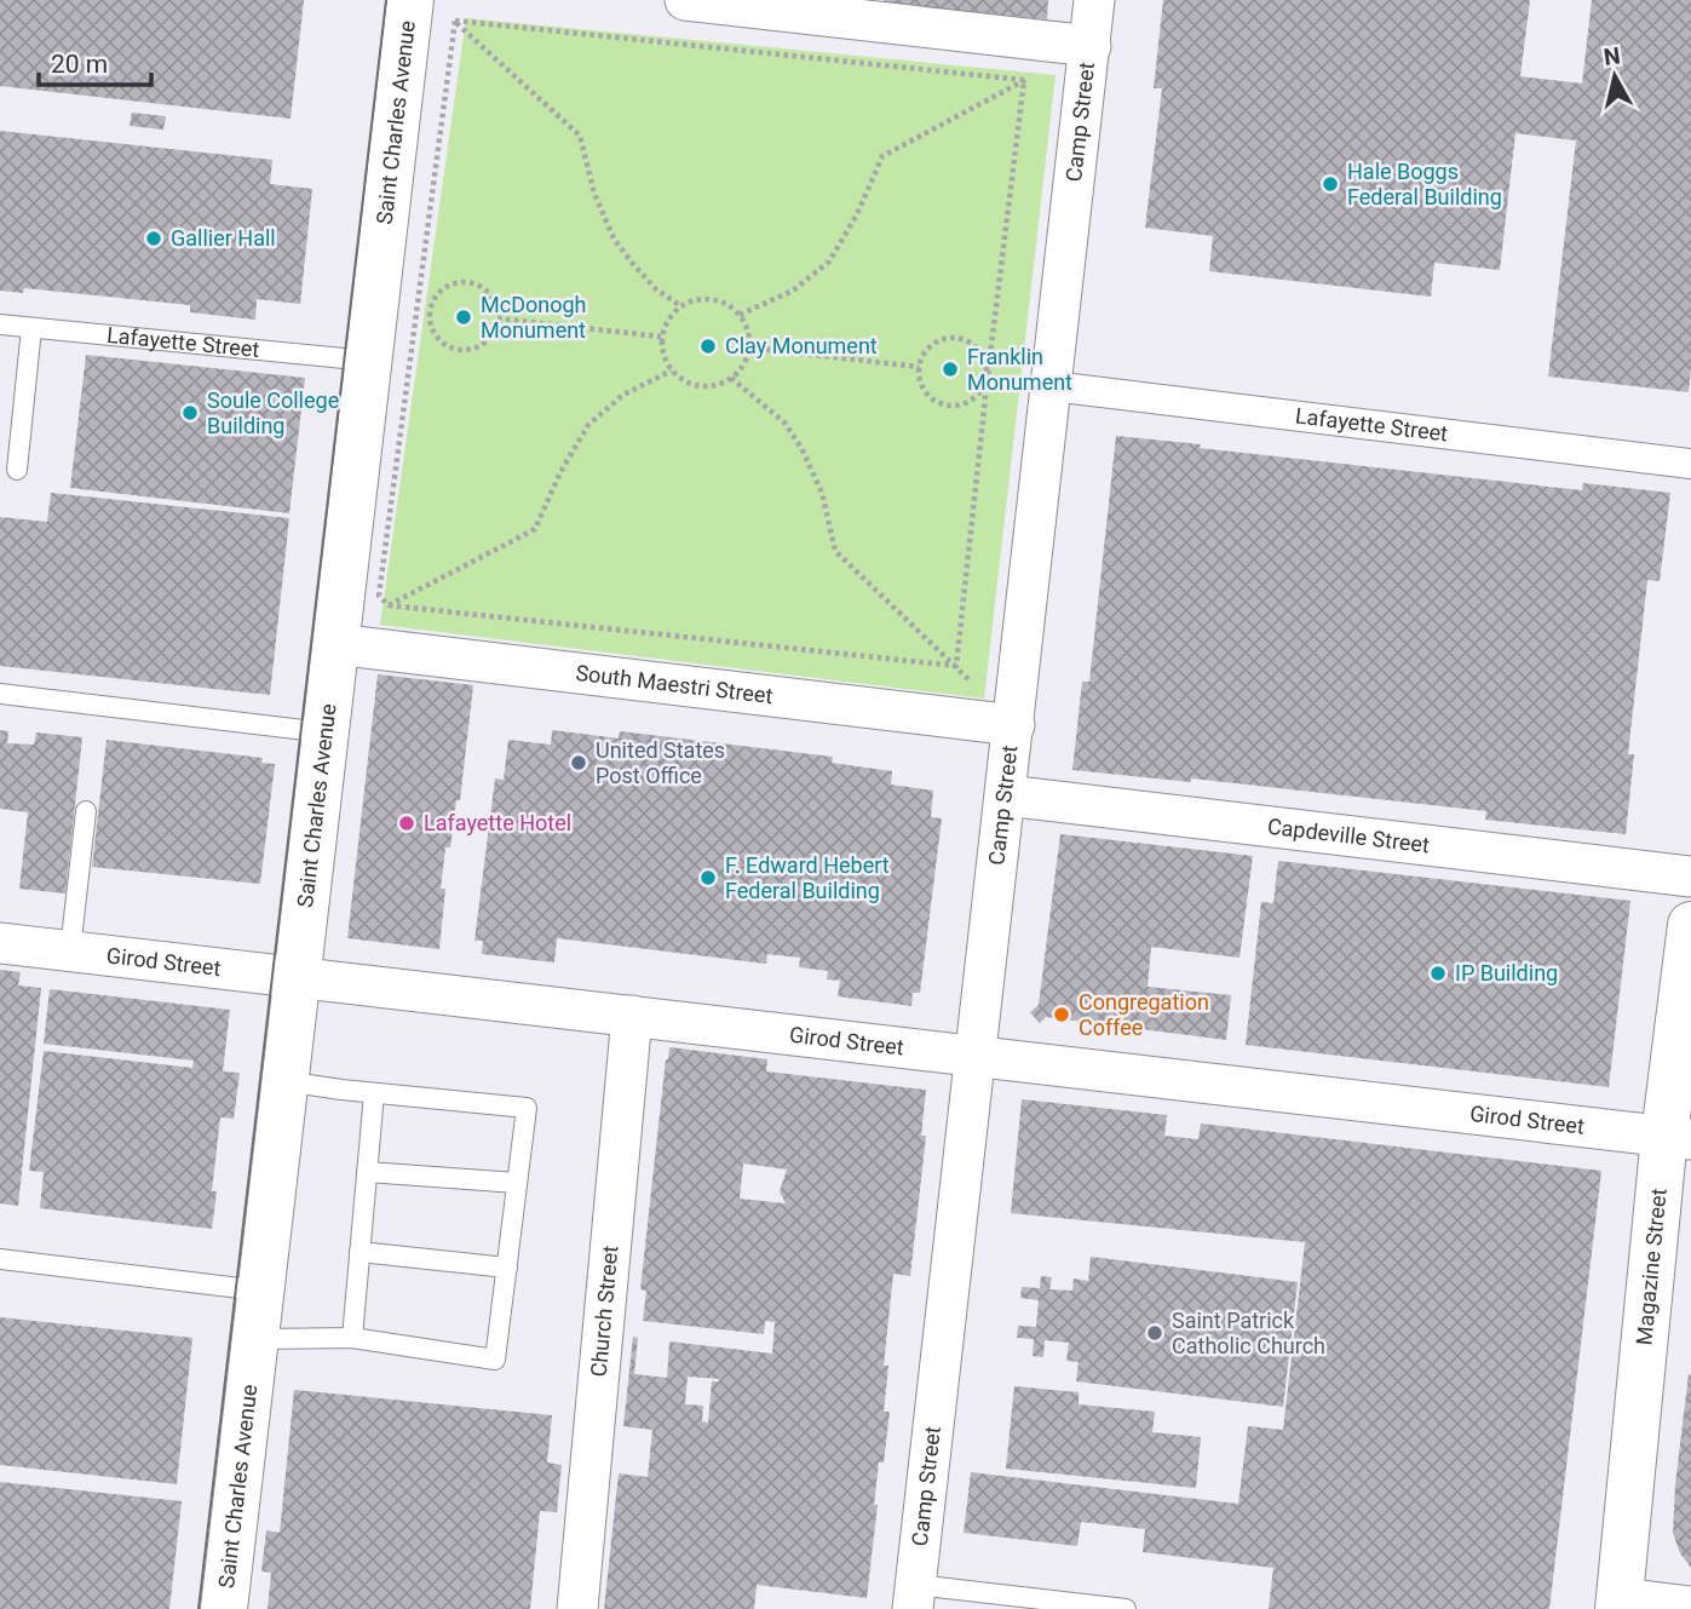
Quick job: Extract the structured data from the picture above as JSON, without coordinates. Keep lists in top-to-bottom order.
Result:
{
  "streets": {
    "street": [
      "Saint Charles Avenue",
      "Camp Street",
      "Lafayette Street",
      "South Maestri Street",
      "Capdeville Street",
      "Girod Street",
      "Magazine Street",
      "Church Street"
    ]
  },
  "crossings": [
    ["Saint Charles Avenue", "Lafayette Street"],
    ["Saint Charles Avenue", "South Maestri Street"],
    ["Saint Charles Avenue", "Girod Street"],
    ["Camp Street", "Lafayette Street"],
    ["Camp Street", "South Maestri Street"],
    ["Camp Street", "Capdeville Street"],
    ["Camp Street", "Girod Street"],
    ["Girod Street", "Magazine Street"],
    ["Girod Street", "Church Street"]
  ],
  "places": [
    "Hale Boggs Federal Building",
    "Gallier Hall",
    "McDonogh Monument",
    "Clay Monument",
    "Franklin Monument",
    "Soule College Building",
    "United States Post Office",
    "Lafayette Hotel",
    "F. Edward Hebert Federal Building",
    "IP Building",
    "Congregation Coffee",
    "Saint Patrick Catholic Church"
  ],
  "scale_bar": "20 m",
  "north": "top"
}
